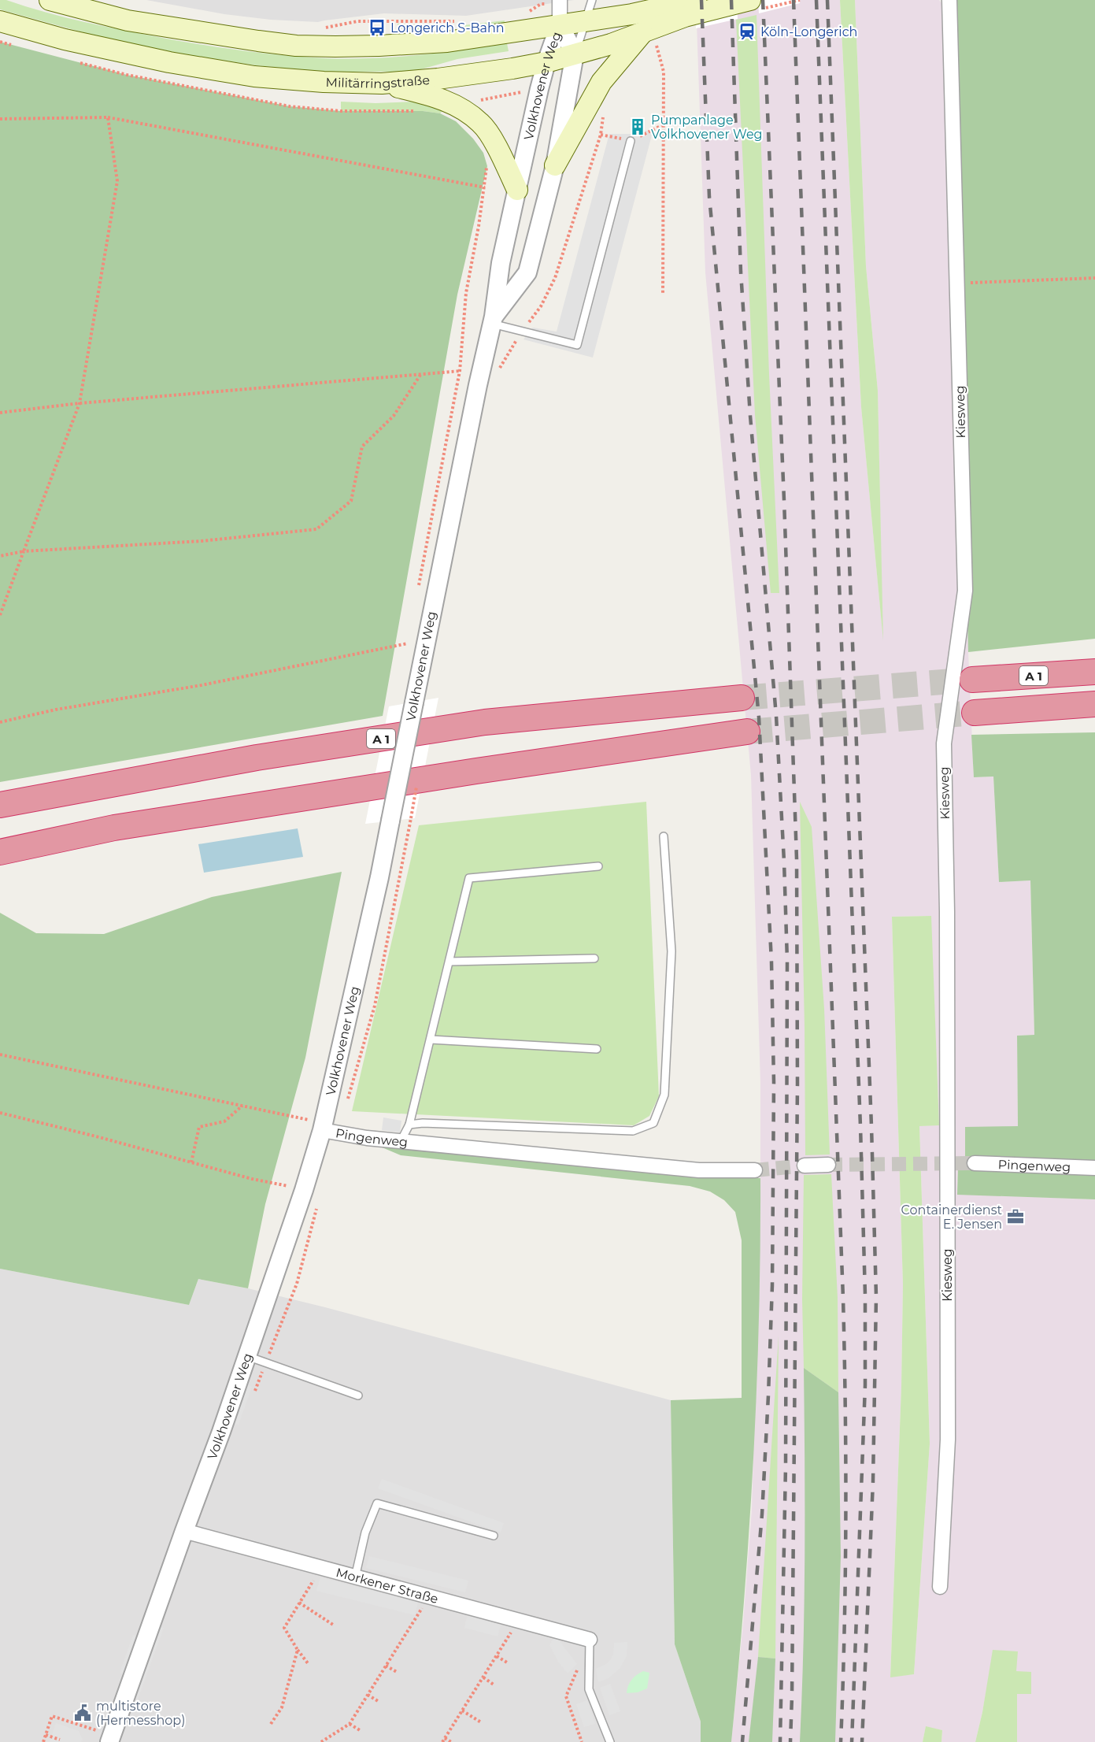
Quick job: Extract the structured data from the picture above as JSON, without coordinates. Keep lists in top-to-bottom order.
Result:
{
  "streets": {
    "highway": ["A 1"],
    "main road": ["Militärringstraße"],
    "street": [
      "Volkhovener Weg",
      "Kiesweg",
      "Pingenweg",
      "Morkener Straße"
    ]
  },
  "crossings": [
    ["Militärringstraße", "Volkhovener Weg"],
    ["Volkhovener Weg", "Pingenweg"],
    ["Volkhovener Weg", "Morkener Straße"]
  ],
  "places": {
    "bus stop": ["Longerich S-Bahn"],
    "station": ["Köln-Longerich"],
    "building": ["Pumpanlage Volkhovener Weg"],
    "office": ["Containerdienst E. Jensen"],
    "public building": ["multistore (Hermesshop)"]
  }
}
